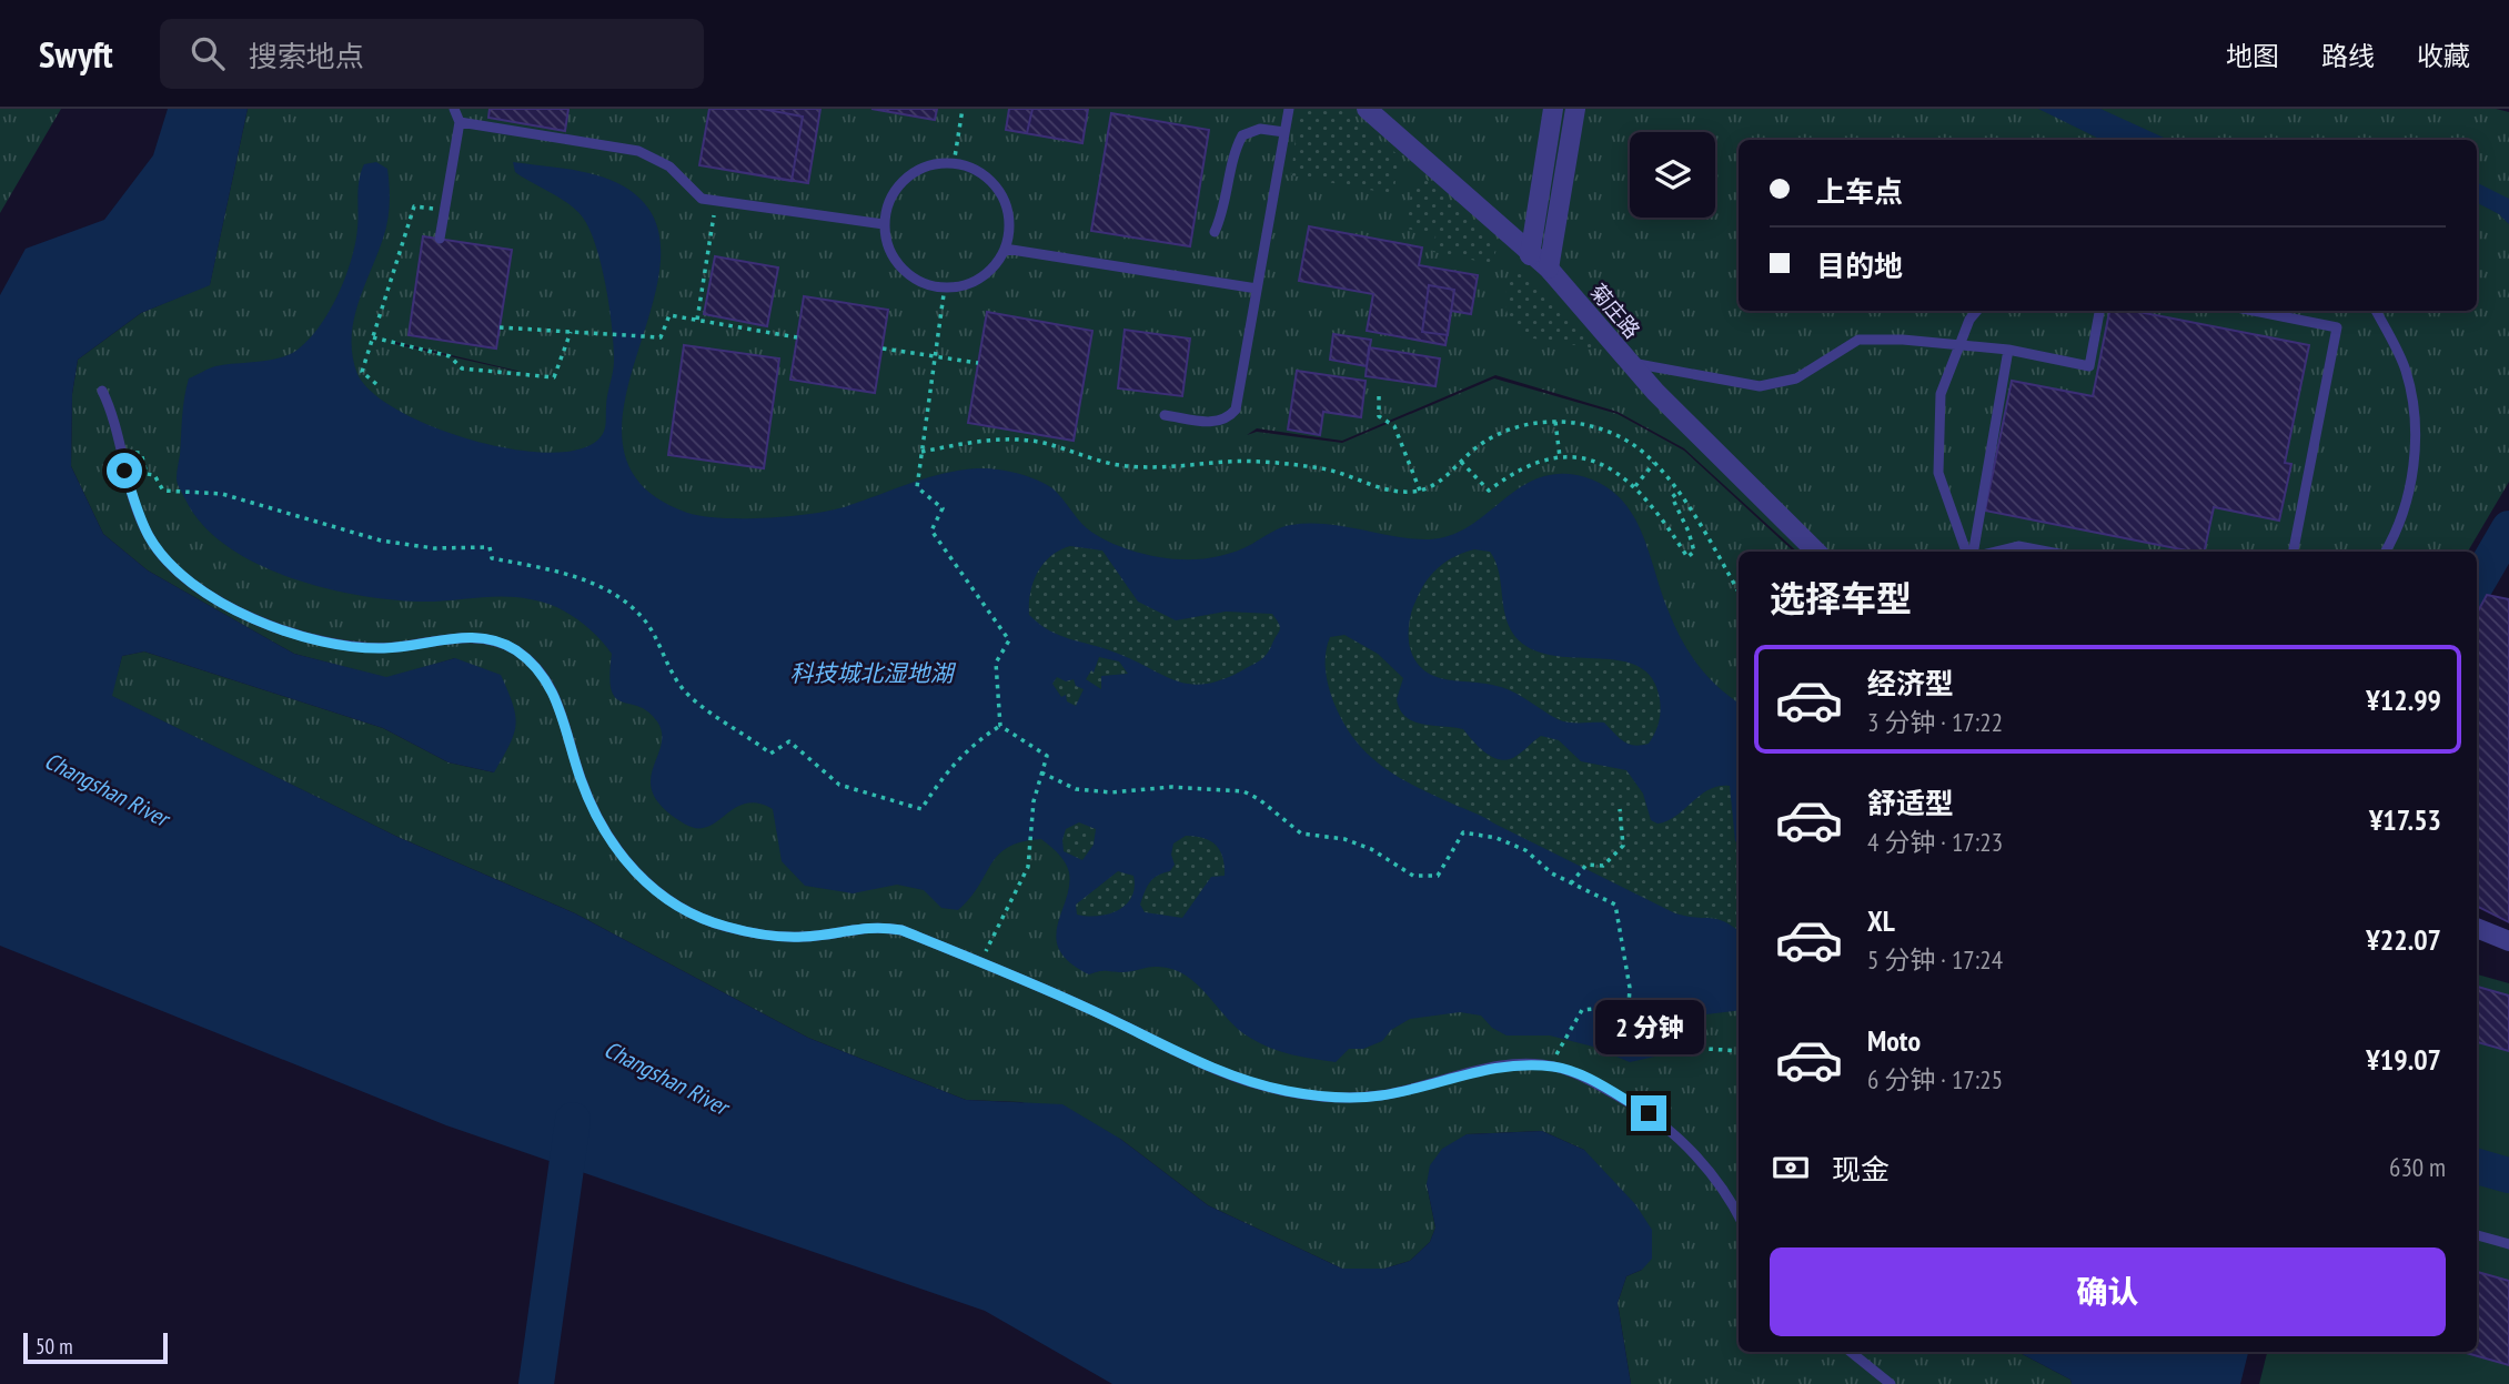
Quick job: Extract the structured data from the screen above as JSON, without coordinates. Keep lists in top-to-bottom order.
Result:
{
  "streets": {
    "street": ["菊庄路"]
  },
  "water": ["科技城北湿地湖", "Changshan River"],
  "scale_bar": "50 m",
  "page": {
    "header": "Swyft",
    "search": "搜索地点",
    "nav": ["地图", "路线", "收藏"],
    "banner": ["上车点", "目的地"],
    "heading": "选择车型",
    "list": [
      {
        "name": "经济型",
        "note": "3 分钟 · 17:22",
        "value": "¥12.99"
      },
      {
        "name": "舒适型",
        "note": "4 分钟 · 17:23",
        "value": "¥17.53"
      },
      {
        "name": "XL",
        "note": "5 分钟 · 17:24",
        "value": "¥22.07"
      },
      {
        "name": "Moto",
        "note": "6 分钟 · 17:25",
        "value": "¥19.07"
      }
    ],
    "bubble": "2 分钟",
    "pay": ["现金", "630 m"],
    "buttons": "确认",
    "scale": "50 m"
  }
}
